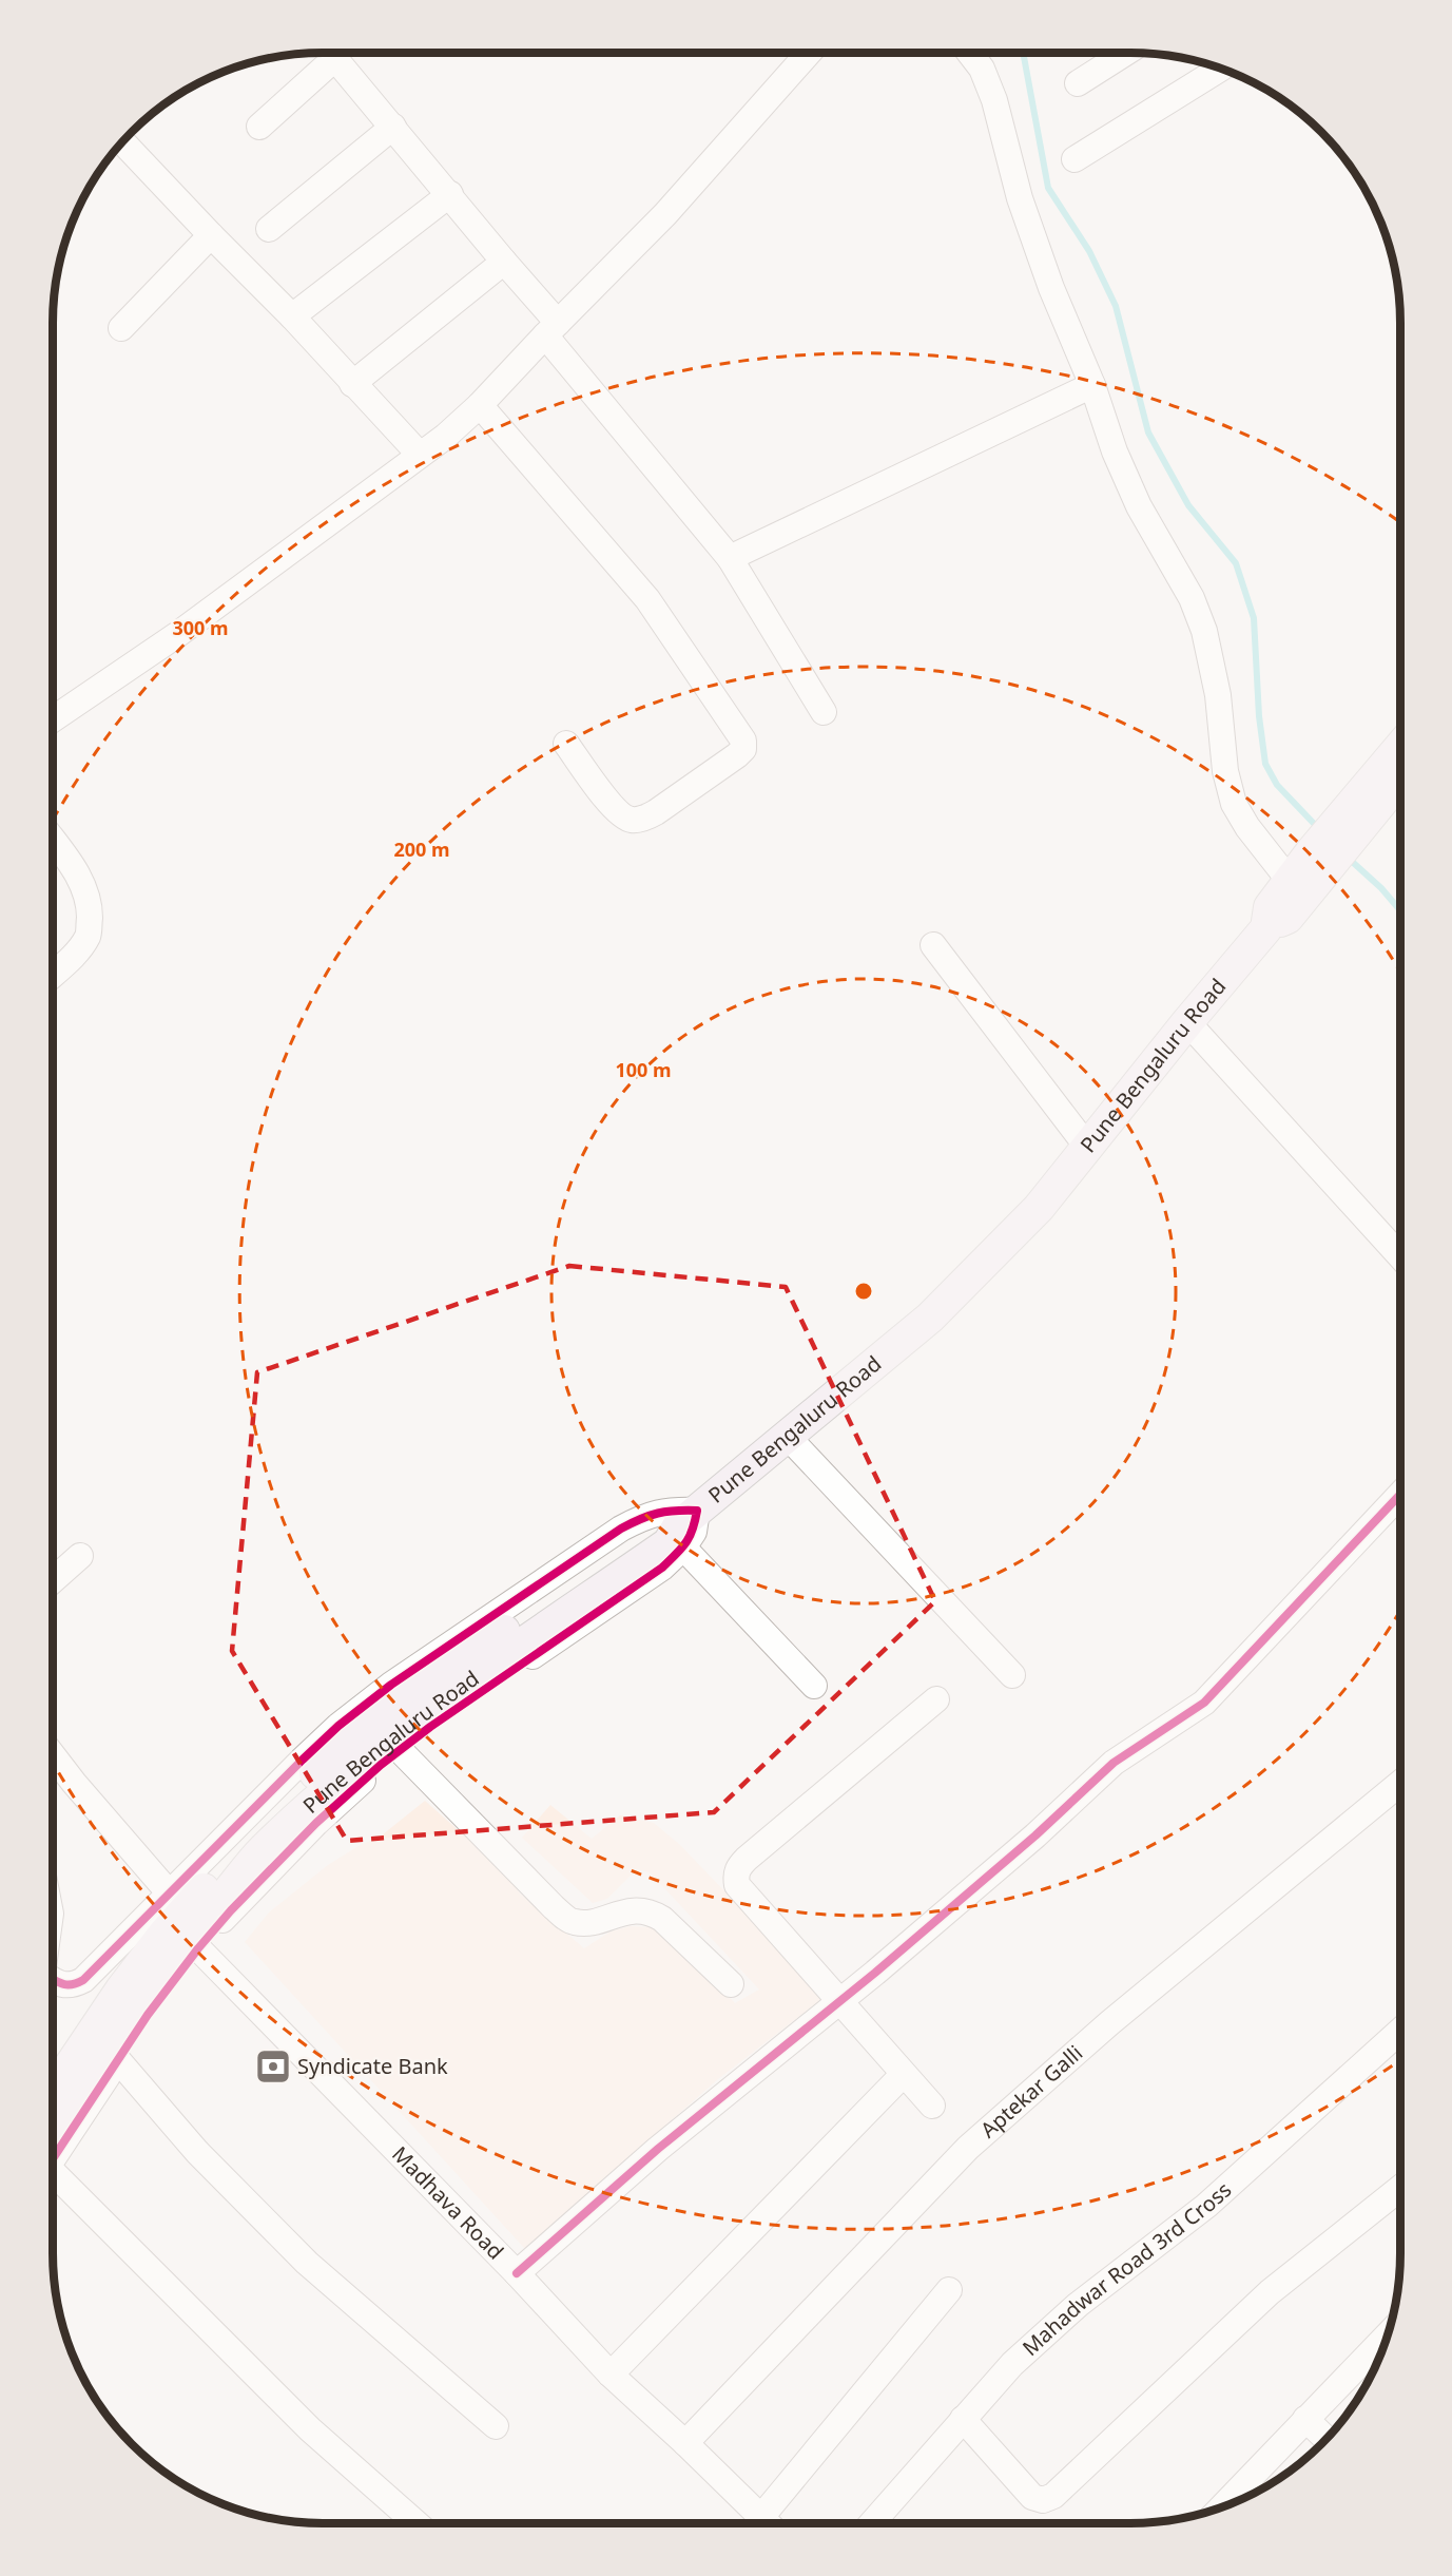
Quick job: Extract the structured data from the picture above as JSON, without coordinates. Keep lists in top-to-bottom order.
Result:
{
  "streets": {
    "main road": ["Pune Bengaluru Road"],
    "street": ["Aptekar Galli", "Madhava Road", "Mahadwar Road 3rd Cross"]
  },
  "crossings": [
    ["Aptekar Galli", "Madhava Road"]
  ],
  "places": {
    "bank": ["Syndicate Bank"]
  },
  "rings": ["300 m", "200 m", "100 m"]
}
